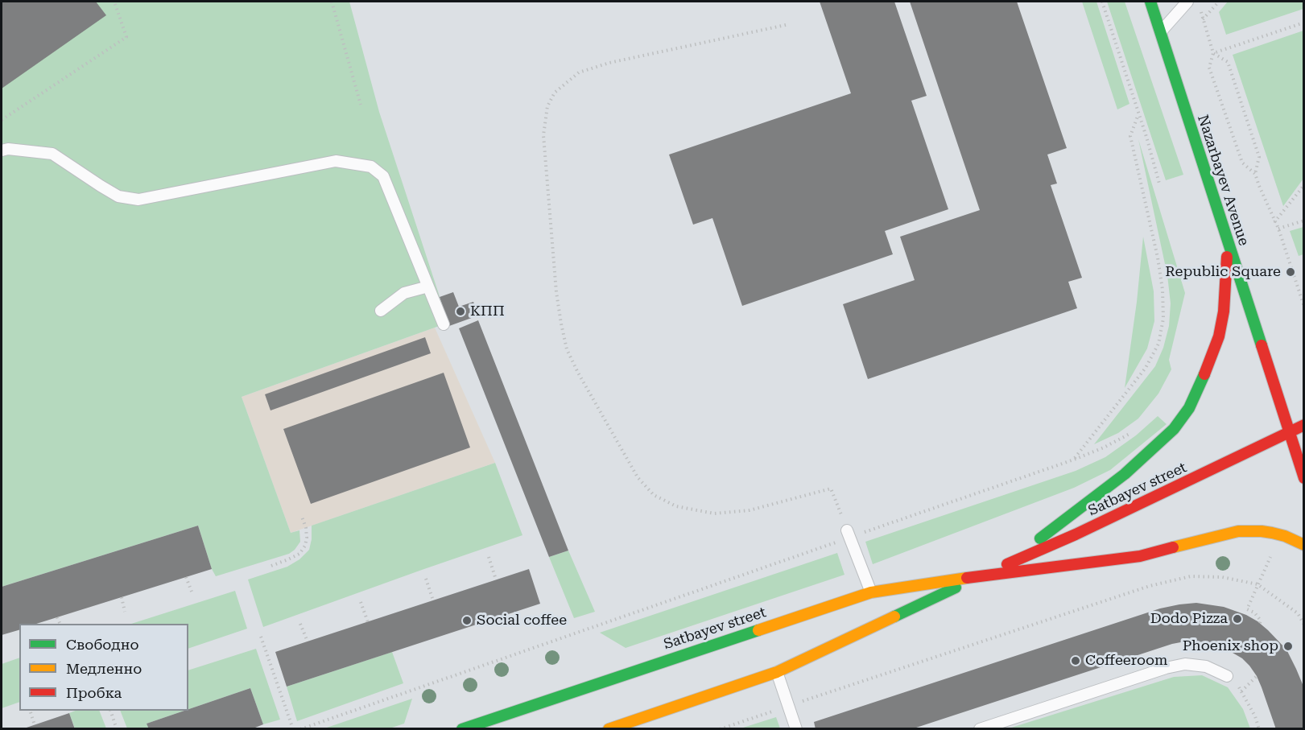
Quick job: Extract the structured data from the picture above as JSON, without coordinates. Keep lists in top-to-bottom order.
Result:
{
  "streets": {
    "main road": ["Nazarbayev Avenue", "Satbayev street"]
  },
  "crossings": [
    ["Nazarbayev Avenue", "Satbayev street"]
  ],
  "places": [
    "Republic Square",
    "КПП",
    "Dodo Pizza",
    "Social coffee",
    "Phoenix shop",
    "Coffeeroom"
  ],
  "legend": ["Свободно", "Медленно", "Пробка"]
}
